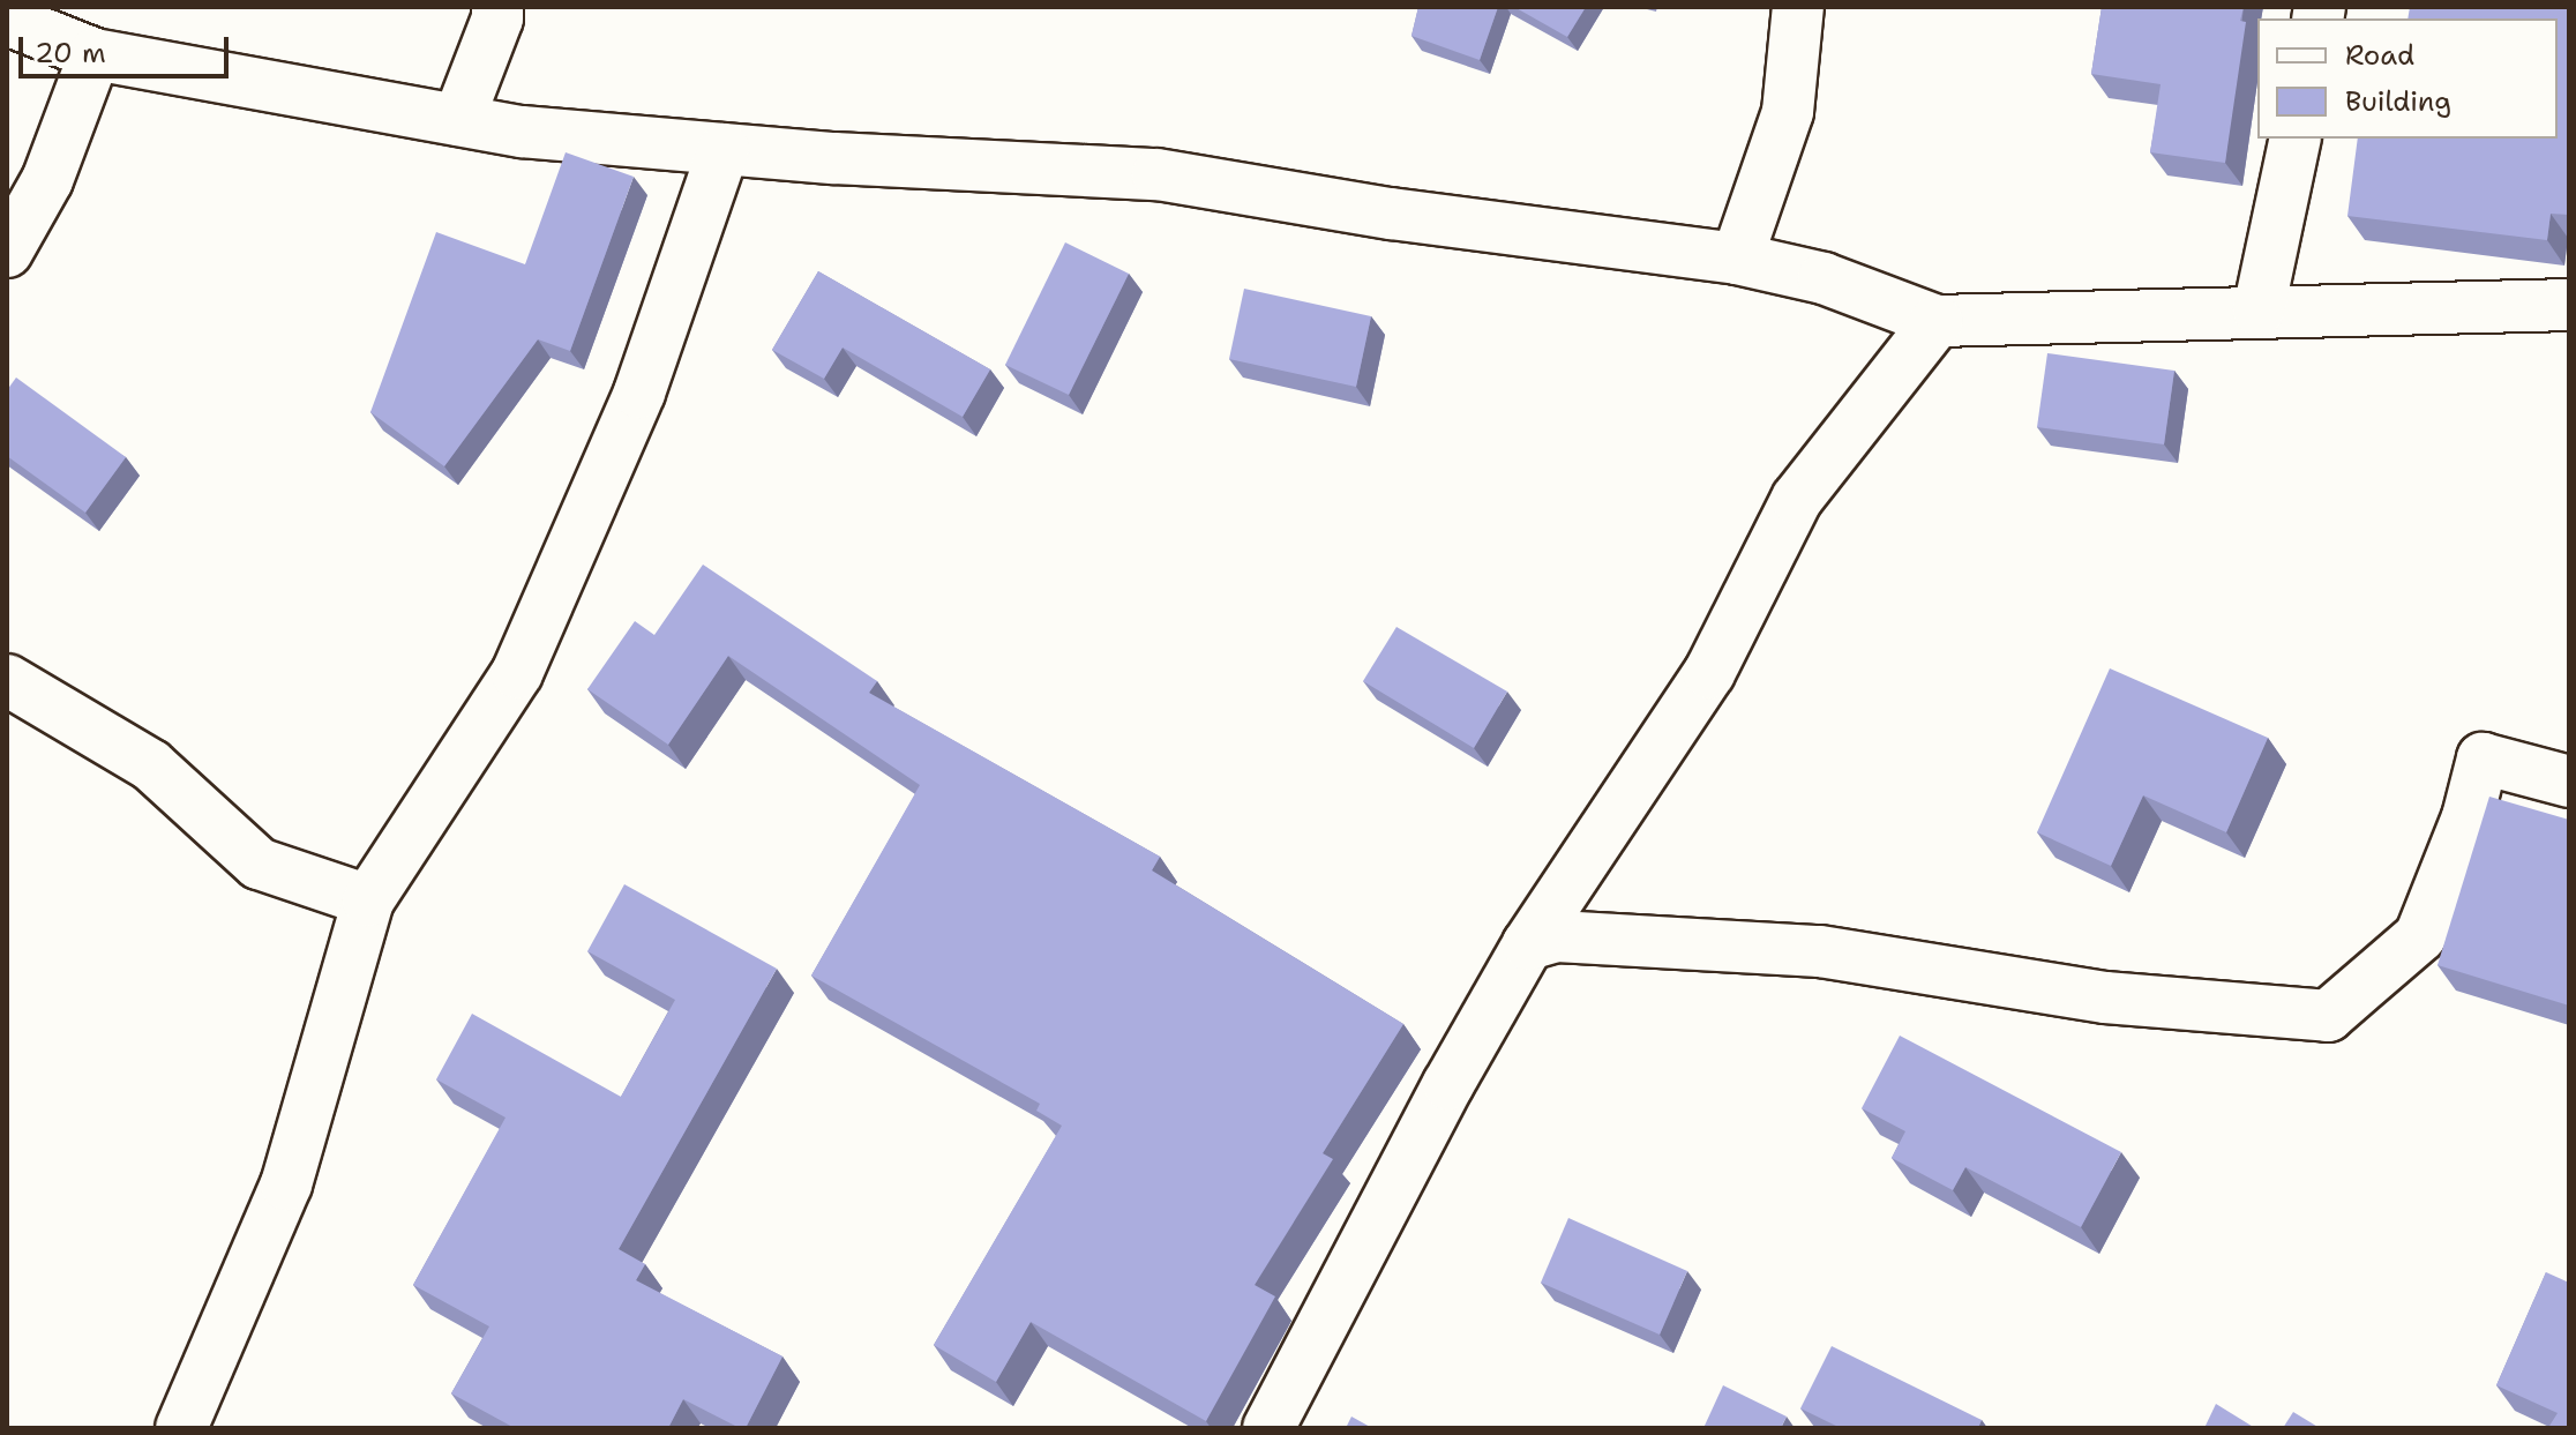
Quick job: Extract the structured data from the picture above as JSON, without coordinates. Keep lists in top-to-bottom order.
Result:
{
  "legend": ["Road", "Building"],
  "scale_bar": "20 m"
}
